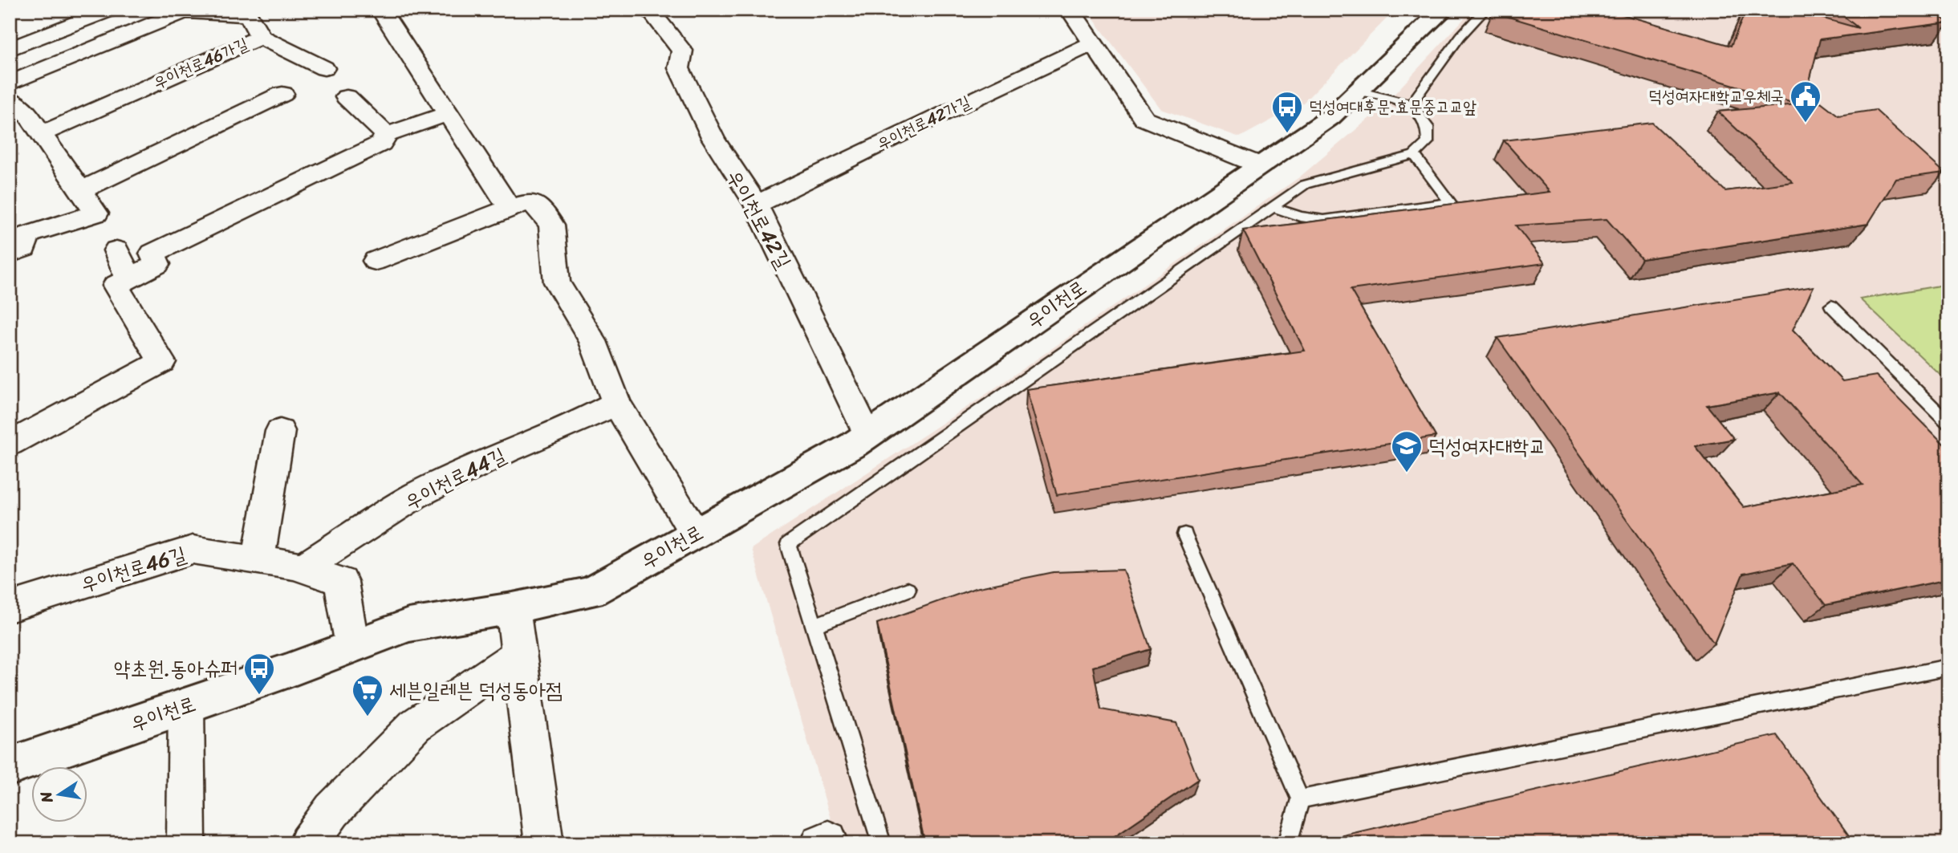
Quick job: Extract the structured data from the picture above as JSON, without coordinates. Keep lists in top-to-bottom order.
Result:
{
  "streets": {
    "street": [
      "우이천로46가길",
      "우이천로42가길",
      "우이천로42길",
      "우이천로",
      "우이천로44길",
      "우이천로46길"
    ]
  },
  "crossings": [
    ["우이천로42가길", "우이천로42길"],
    ["우이천로42길", "우이천로"],
    ["우이천로", "우이천로46길"],
    ["우이천로44길", "우이천로46길"]
  ],
  "places": {
    "public building": ["덕성여자대학교우체국"],
    "bus stop": ["덕성여대후문.효문중고교앞", "약초원.동아슈퍼"],
    "school or university": ["덕성여자대학교"],
    "supermarket": ["세븐일레븐 덕성동아점"]
  },
  "north": "left"
}
